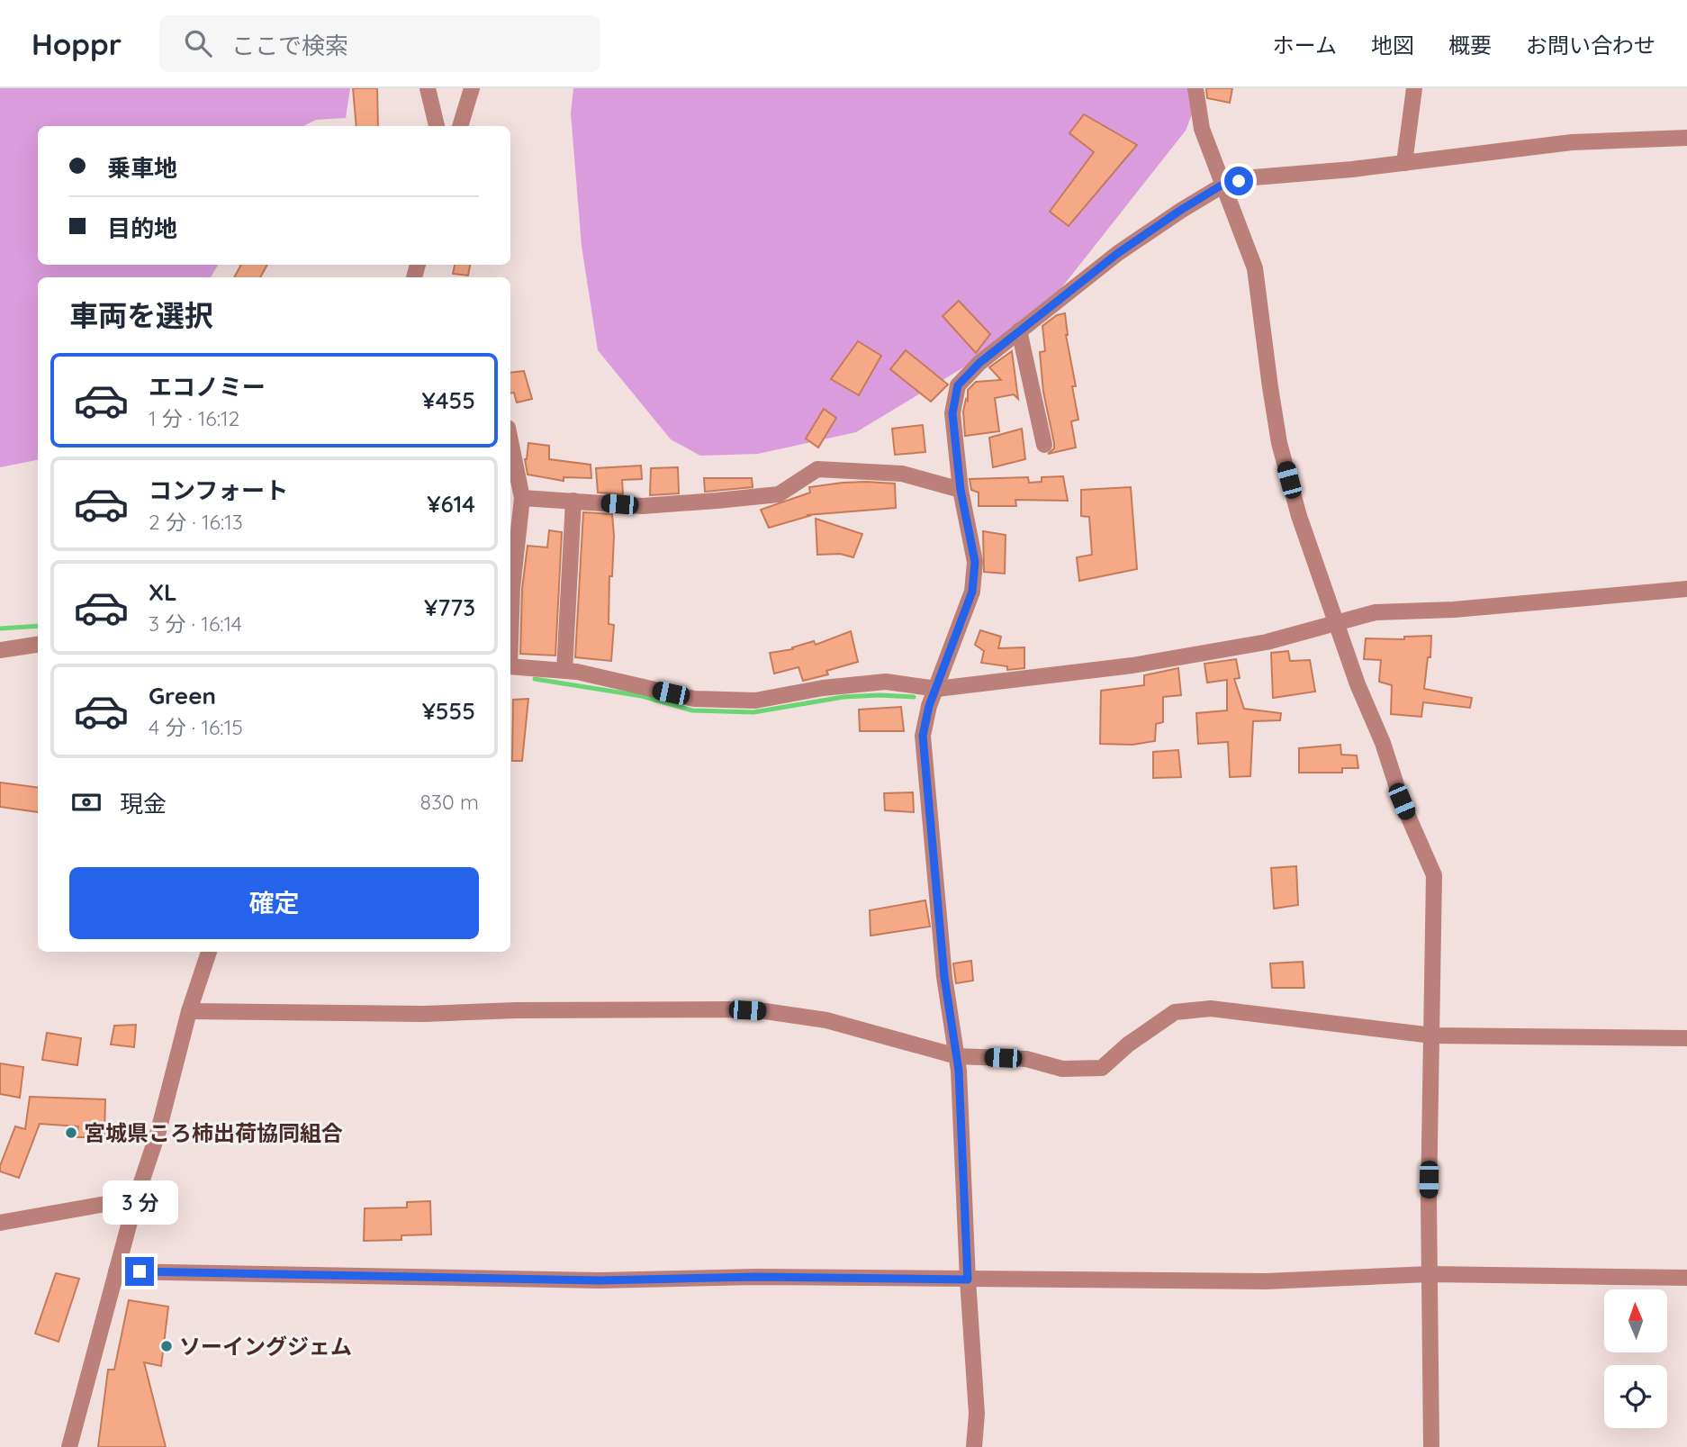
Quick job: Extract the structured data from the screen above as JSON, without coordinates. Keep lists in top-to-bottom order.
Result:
{
  "places": ["宮城県ころ柿出荷協同組合", "ソーイングジェム"],
  "north": "top",
  "page": {
    "header": "Hoppr",
    "search": "ここで検索",
    "nav": [
      "ホーム",
      "地図",
      "概要",
      "お問い合わせ"
    ],
    "banner": ["乗車地", "目的地"],
    "heading": "車両を選択",
    "list": [
      {
        "name": "エコノミー",
        "note": "1 分 · 16:12",
        "value": "¥455"
      },
      {
        "name": "コンフォート",
        "note": "2 分 · 16:13",
        "value": "¥614"
      },
      {
        "name": "XL",
        "note": "3 分 · 16:14",
        "value": "¥773"
      },
      {
        "name": "Green",
        "note": "4 分 · 16:15",
        "value": "¥555"
      }
    ],
    "pay": ["現金", "830 m"],
    "buttons": "確定",
    "bubble": "3 分"
  }
}
